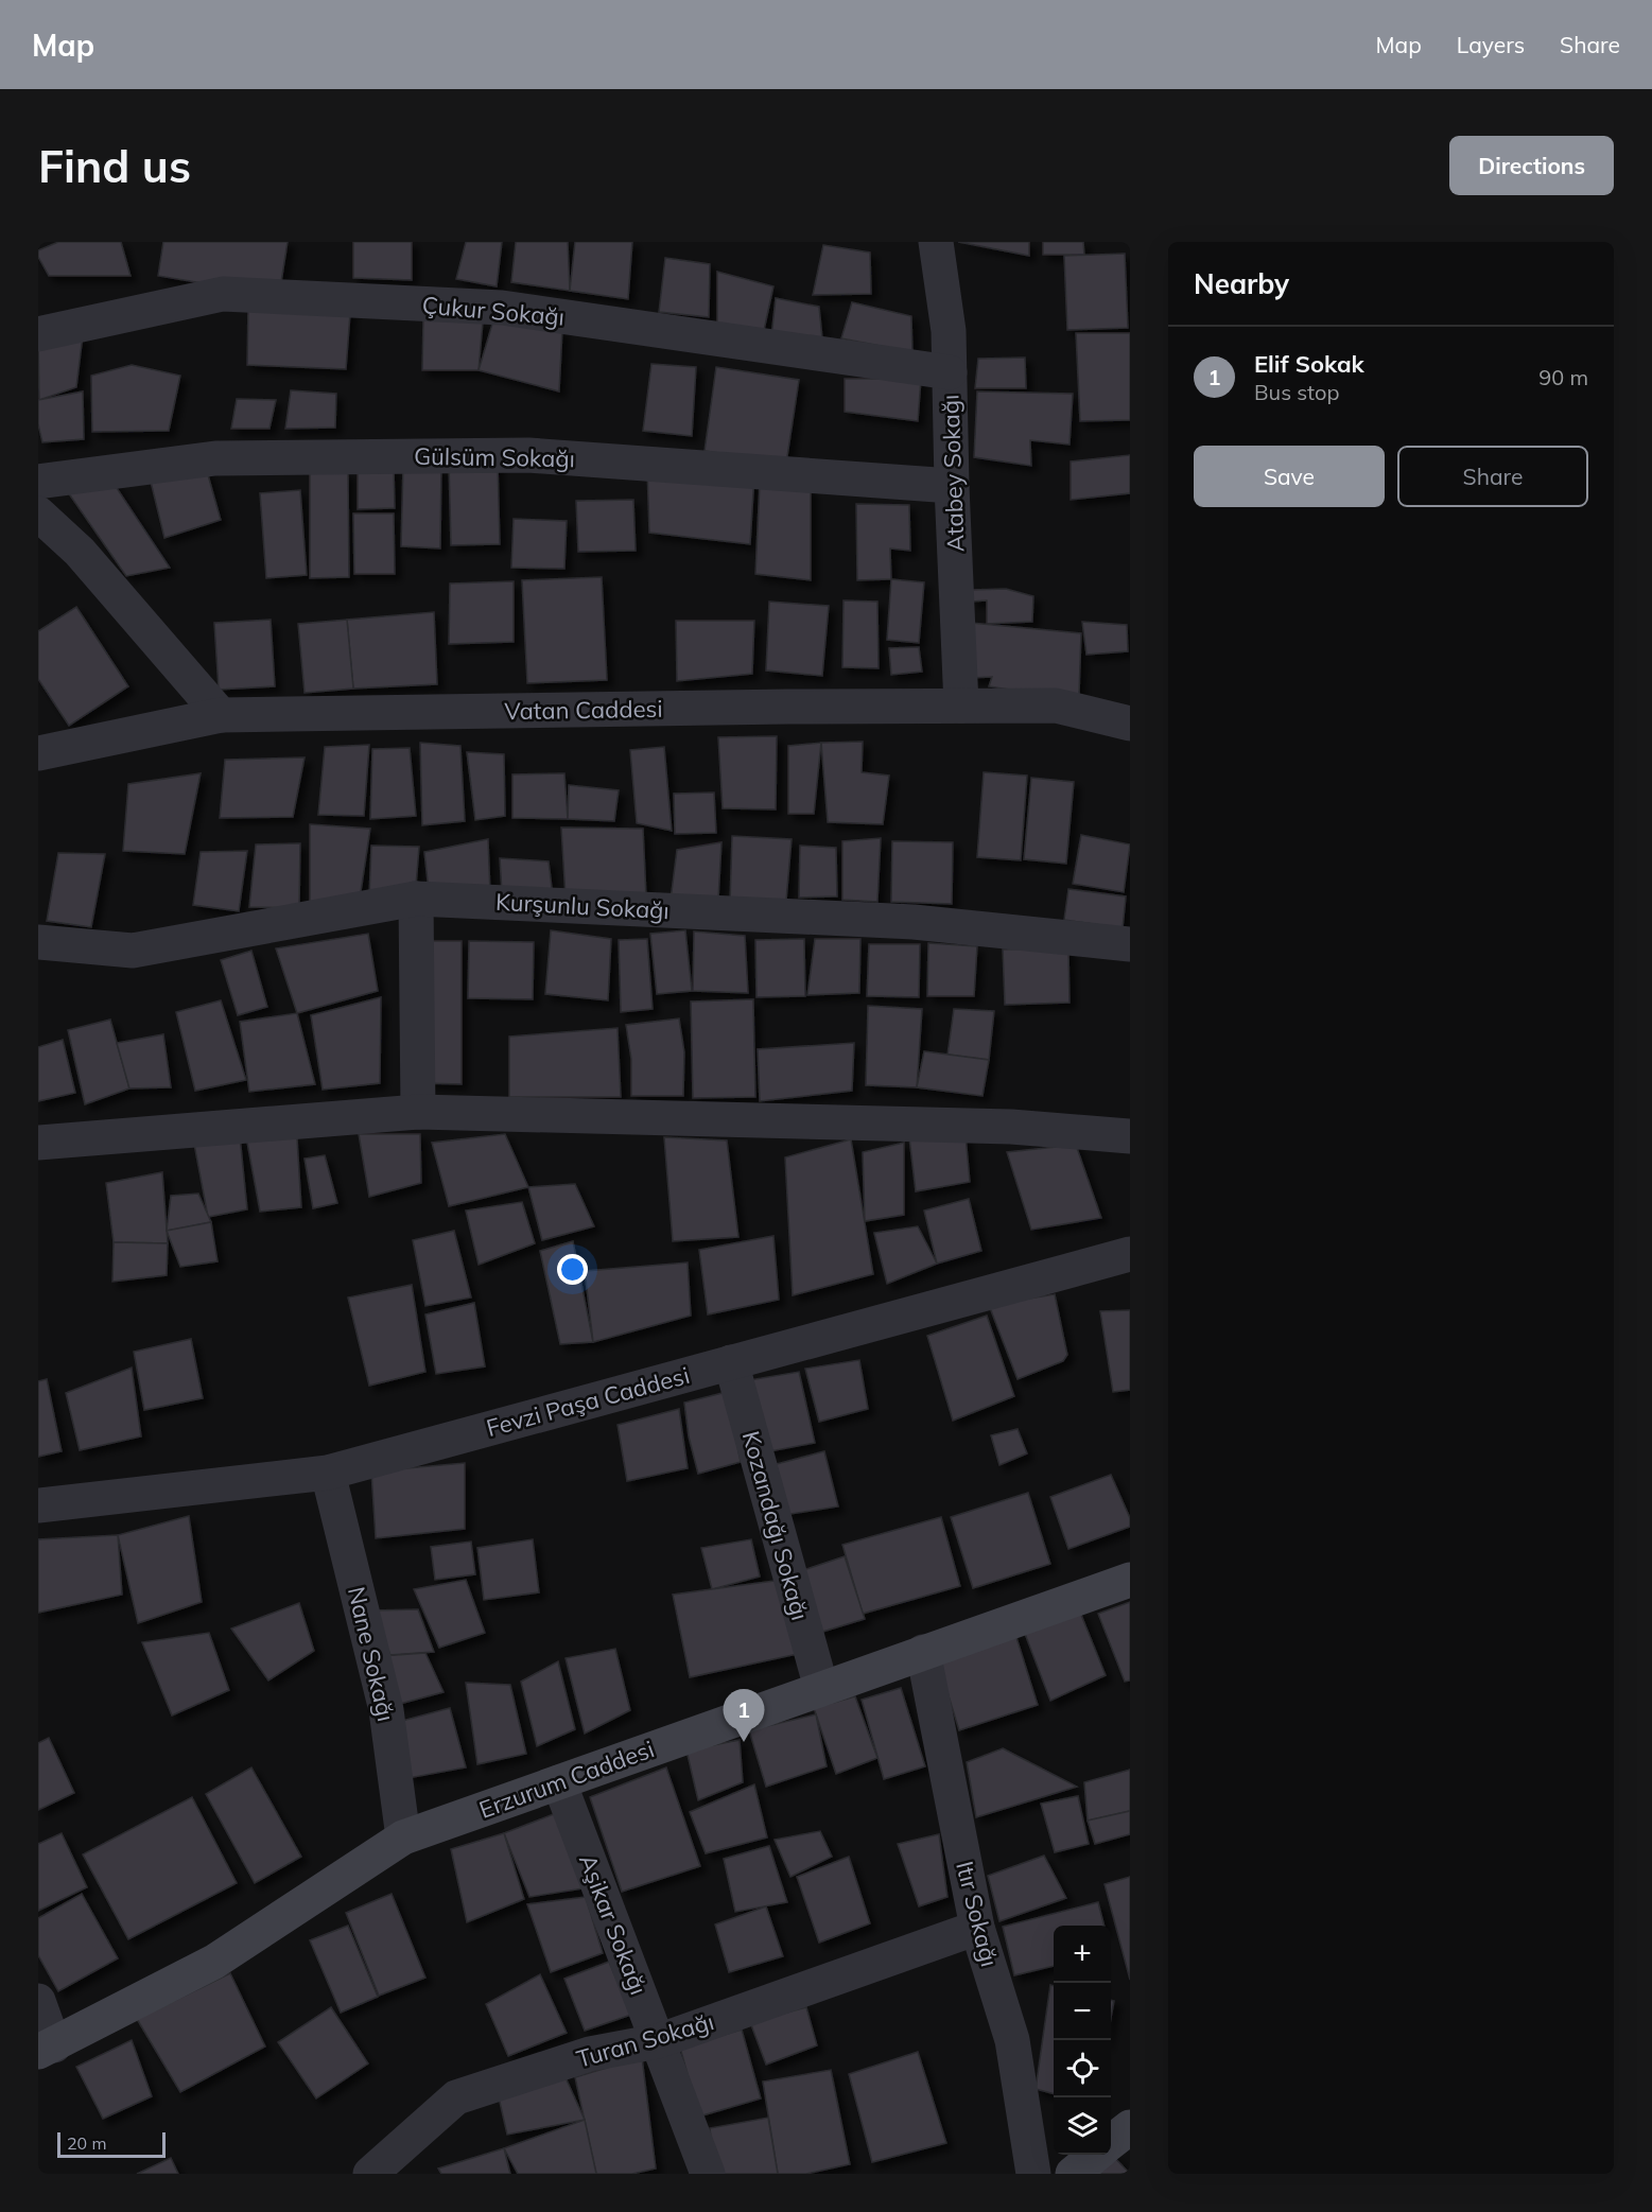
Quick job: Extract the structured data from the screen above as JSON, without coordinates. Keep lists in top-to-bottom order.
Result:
{
  "streets": {
    "street": [
      "Çukur Sokağı",
      "Gülsüm Sokağı",
      "Atabey Sokağı",
      "Vatan Caddesi",
      "Kurşunlu Sokağı",
      "Fevzi Paşa Caddesi",
      "Kozandağı Sokağı",
      "Nane Sokağı",
      "Erzurum Caddesi",
      "Itır Sokağı",
      "Aşikar Sokağı",
      "Turan Sokağı"
    ]
  },
  "crossings": [
    ["Çukur Sokağı", "Atabey Sokağı"],
    ["Gülsüm Sokağı", "Atabey Sokağı"],
    ["Atabey Sokağı", "Vatan Caddesi"],
    ["Fevzi Paşa Caddesi", "Kozandağı Sokağı"],
    ["Fevzi Paşa Caddesi", "Nane Sokağı"],
    ["Kozandağı Sokağı", "Erzurum Caddesi"],
    ["Nane Sokağı", "Erzurum Caddesi"],
    ["Erzurum Caddesi", "Itır Sokağı"],
    ["Erzurum Caddesi", "Aşikar Sokağı"],
    ["Itır Sokağı", "Turan Sokağı"],
    ["Aşikar Sokağı", "Turan Sokağı"]
  ],
  "scale_bar": "20 m",
  "page": {
    "header": "Map",
    "nav": ["Map", "Layers", "Share"],
    "buttons": [
      "Directions",
      ["Save", "Share"]
    ],
    "title": "Find us",
    "heading": "Nearby",
    "list": [
      {
        "mark": "1",
        "name": "Elif Sokak",
        "note": "Bus stop",
        "value": "90 m"
      }
    ],
    "pins": "1",
    "map_buttons": ["+", "−"],
    "scale": "20 m"
  }
}
